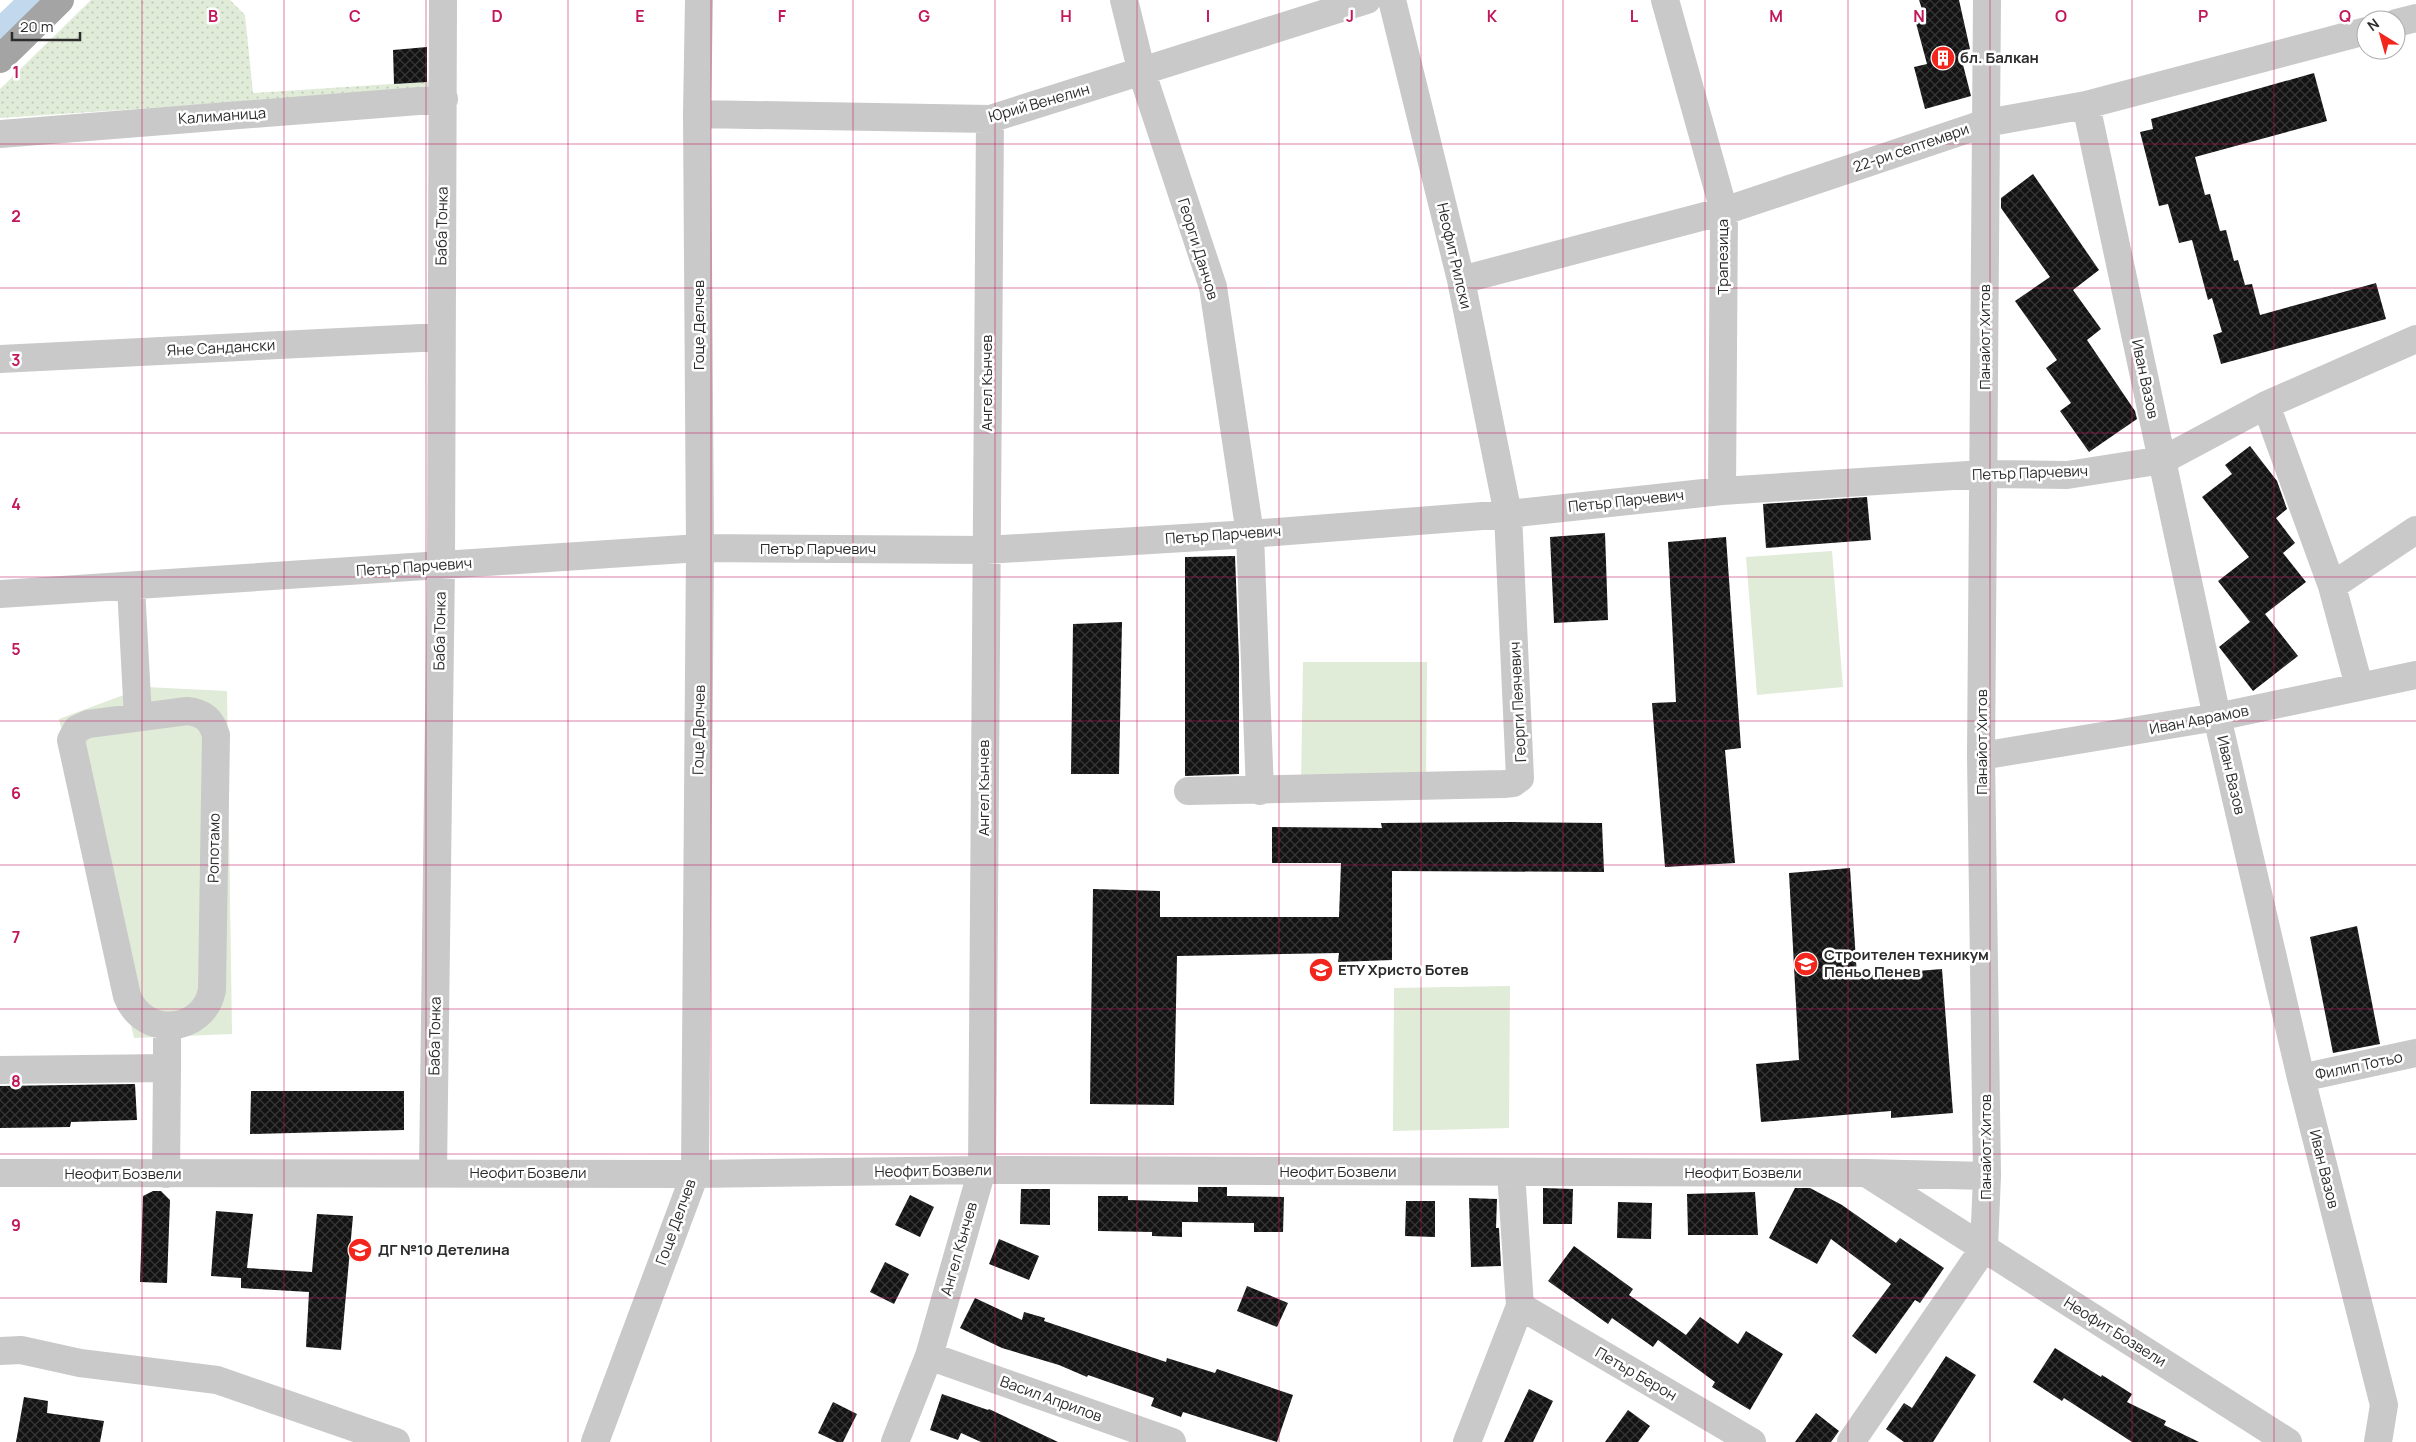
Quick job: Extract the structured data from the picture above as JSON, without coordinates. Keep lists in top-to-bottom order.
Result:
{
  "streets": {
    "street": [
      "Юрий Венелин",
      "Калиманица",
      "22-ри септември",
      "Баба Тонка",
      "Георги Данчов",
      "Неофит Рилски",
      "Трапезица",
      "Гоце Делчев",
      "Панайот Хитов",
      "Яне Сандански",
      "Иван Вазов",
      "Ангел Кънчев",
      "Петър Парчевич",
      "Георги Пеячевич",
      "Иван Аврамов",
      "Ропотамо",
      "Филип Тотьо",
      "Неофит Бозвели",
      "Петър Берон",
      "Васил Априлов"
    ]
  },
  "crossings": [
    ["Юрий Венелин", "Георги Данчов"],
    ["Юрий Венелин", "Гоце Делчев"],
    ["Юрий Венелин", "Ангел Кънчев"],
    ["Калиманица", "Баба Тонка"],
    ["22-ри септември", "Неофит Рилски"],
    ["22-ри септември", "Трапезица"],
    ["22-ри септември", "Панайот Хитов"],
    ["22-ри септември", "Иван Вазов"],
    ["Баба Тонка", "Яне Сандански"],
    ["Баба Тонка", "Петър Парчевич"],
    ["Баба Тонка", "Неофит Бозвели"],
    ["Георги Данчов", "Петър Парчевич"],
    ["Неофит Рилски", "Петър Парчевич"],
    ["Неофит Рилски", "Георги Пеячевич"],
    ["Трапезица", "Петър Парчевич"],
    ["Гоце Делчев", "Петър Парчевич"],
    ["Гоце Делчев", "Неофит Бозвели"],
    ["Панайот Хитов", "Петър Парчевич"],
    ["Панайот Хитов", "Иван Аврамов"],
    ["Панайот Хитов", "Неофит Бозвели"],
    ["Иван Вазов", "Петър Парчевич"],
    ["Иван Вазов", "Иван Аврамов"],
    ["Иван Вазов", "Филип Тотьо"],
    ["Ангел Кънчев", "Петър Парчевич"],
    ["Ангел Кънчев", "Неофит Бозвели"],
    ["Ангел Кънчев", "Васил Априлов"],
    ["Петър Парчевич", "Георги Пеячевич"]
  ],
  "places": {
    "building": ["бл. Балкан"],
    "school or university": ["Строителен техникум Пеньо Пенев", "ЕТУ Христо Ботев", "ДГ №10 Детелина"]
  },
  "scale_bar": "20 m",
  "north": "top left",
  "grid": {
    "columns": [
      "B",
      "C",
      "D",
      "E",
      "F",
      "G",
      "H",
      "I",
      "J",
      "K",
      "L",
      "M",
      "N",
      "O",
      "P",
      "Q"
    ],
    "rows": [
      "1",
      "2",
      "3",
      "4",
      "5",
      "6",
      "7",
      "8",
      "9"
    ]
  }
}
